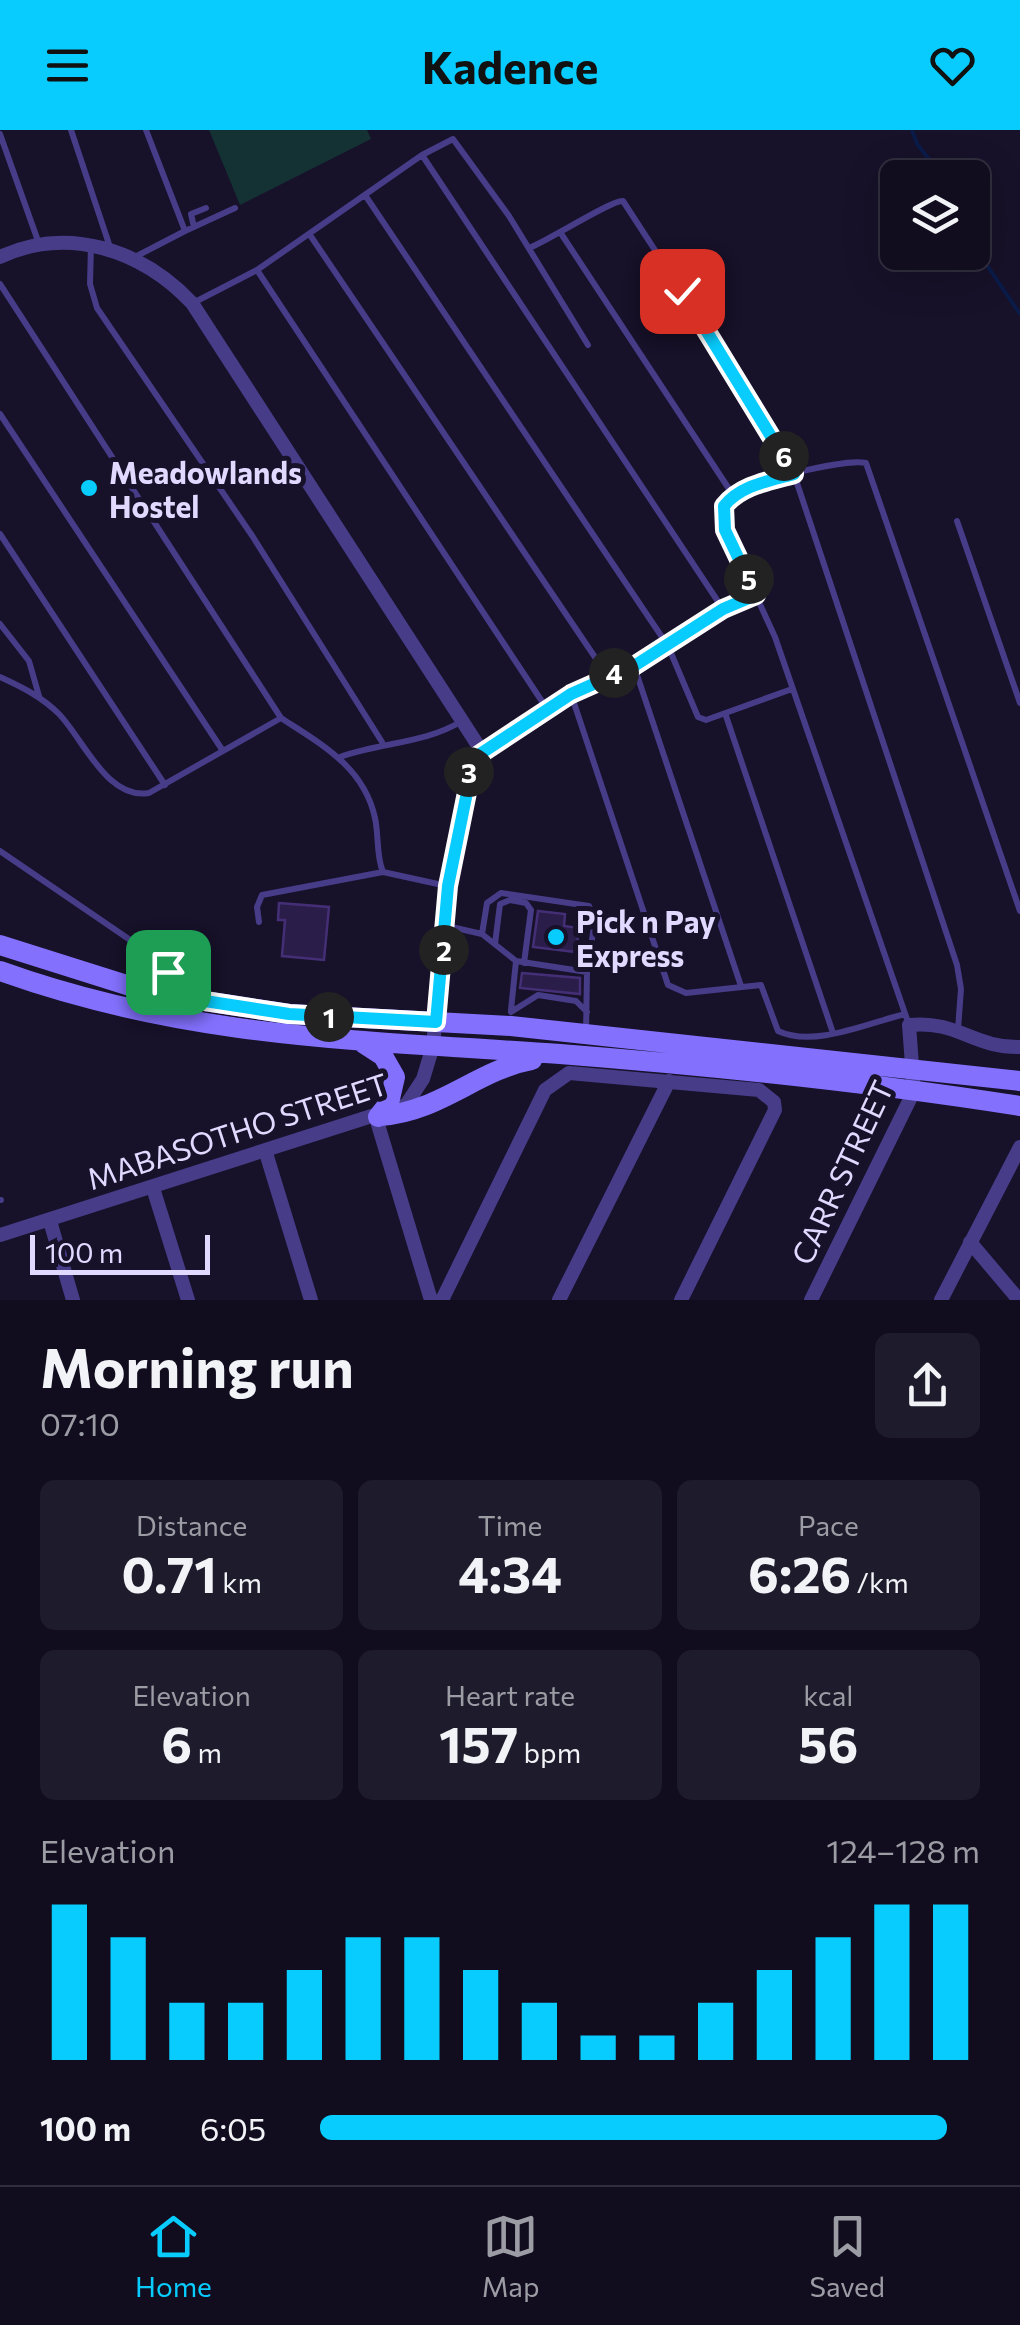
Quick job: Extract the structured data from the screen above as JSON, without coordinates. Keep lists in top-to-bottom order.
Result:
{
  "streets": {
    "street": ["MABASOTHO STREET", "CARR STREET"]
  },
  "places": ["Meadowlands Hostel", "Pick n Pay Express"],
  "scale_bar": "100 m",
  "page": {
    "header": "Kadence",
    "pins": [
      "6",
      "5",
      "4",
      "3",
      "2",
      "1"
    ],
    "scale": "100 m",
    "heading": ["Morning run", "07:10"],
    "stats": [
      ["Distance", "0.71 km"],
      ["Time", "4:34"],
      ["Pace", "6:26 /km"],
      ["Elevation", "6 m"],
      ["Heart rate", "157 bpm"],
      ["kcal", "56"]
    ],
    "chart": ["Elevation", "124–128 m"],
    "list": [
      {
        "name": "100 m",
        "note": "6:05"
      }
    ],
    "tabs": ["Home", "Map", "Saved"]
  }
}
